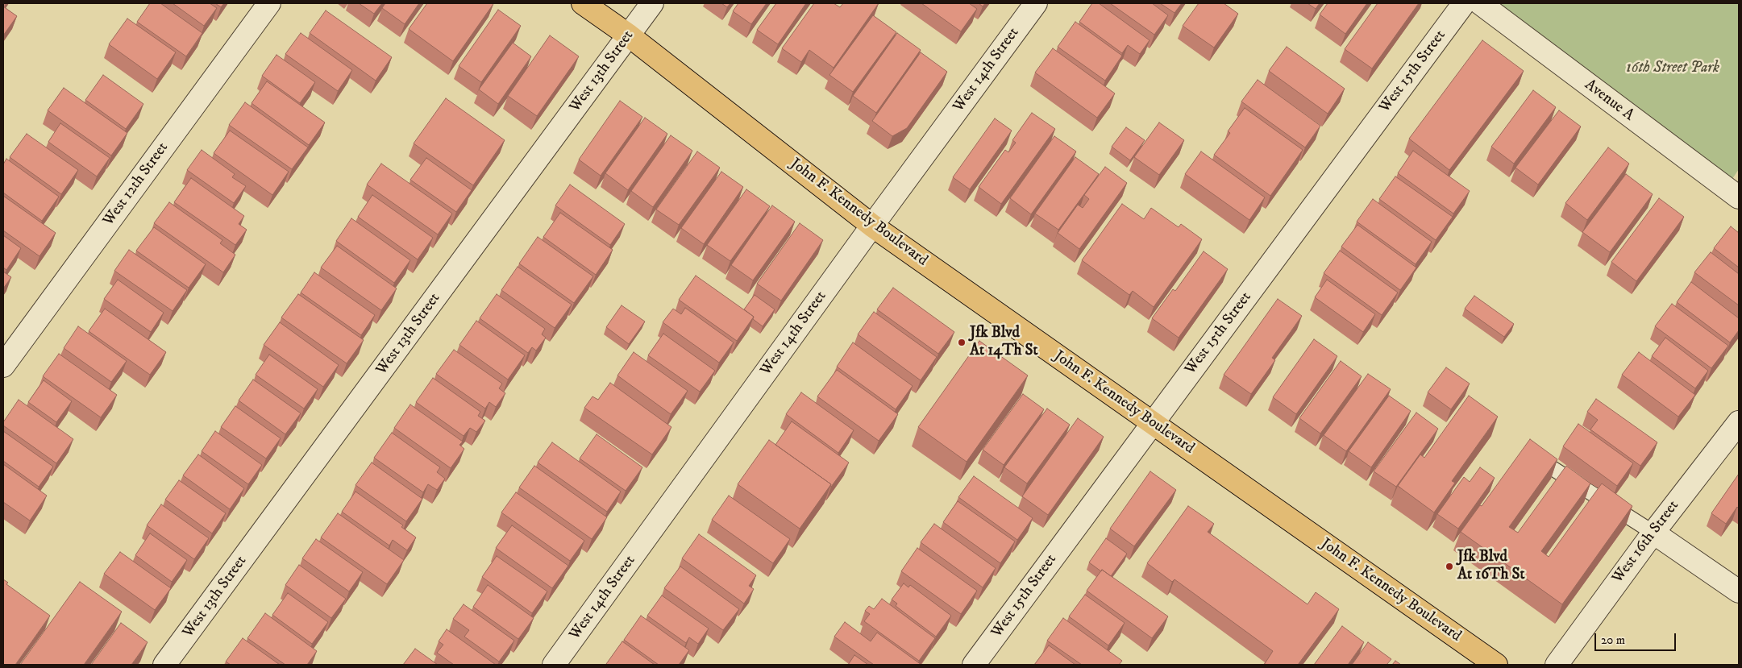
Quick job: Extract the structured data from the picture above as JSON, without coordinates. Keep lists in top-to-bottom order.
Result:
{
  "streets": {
    "main road": ["John F. Kennedy Boulevard"],
    "street": [
      "West 14th Street",
      "West 13th Street",
      "West 15th Street",
      "Avenue A",
      "West 12th Street",
      "West 16th Street"
    ]
  },
  "crossings": [
    ["West 14th Street", "John F. Kennedy Boulevard"],
    ["West 13th Street", "John F. Kennedy Boulevard"],
    ["West 15th Street", "John F. Kennedy Boulevard"]
  ],
  "parks": ["16th Street Park"],
  "places": ["Jfk Blvd At 14Th St", "Jfk Blvd At 16Th St"],
  "scale_bar": "20 m"
}
